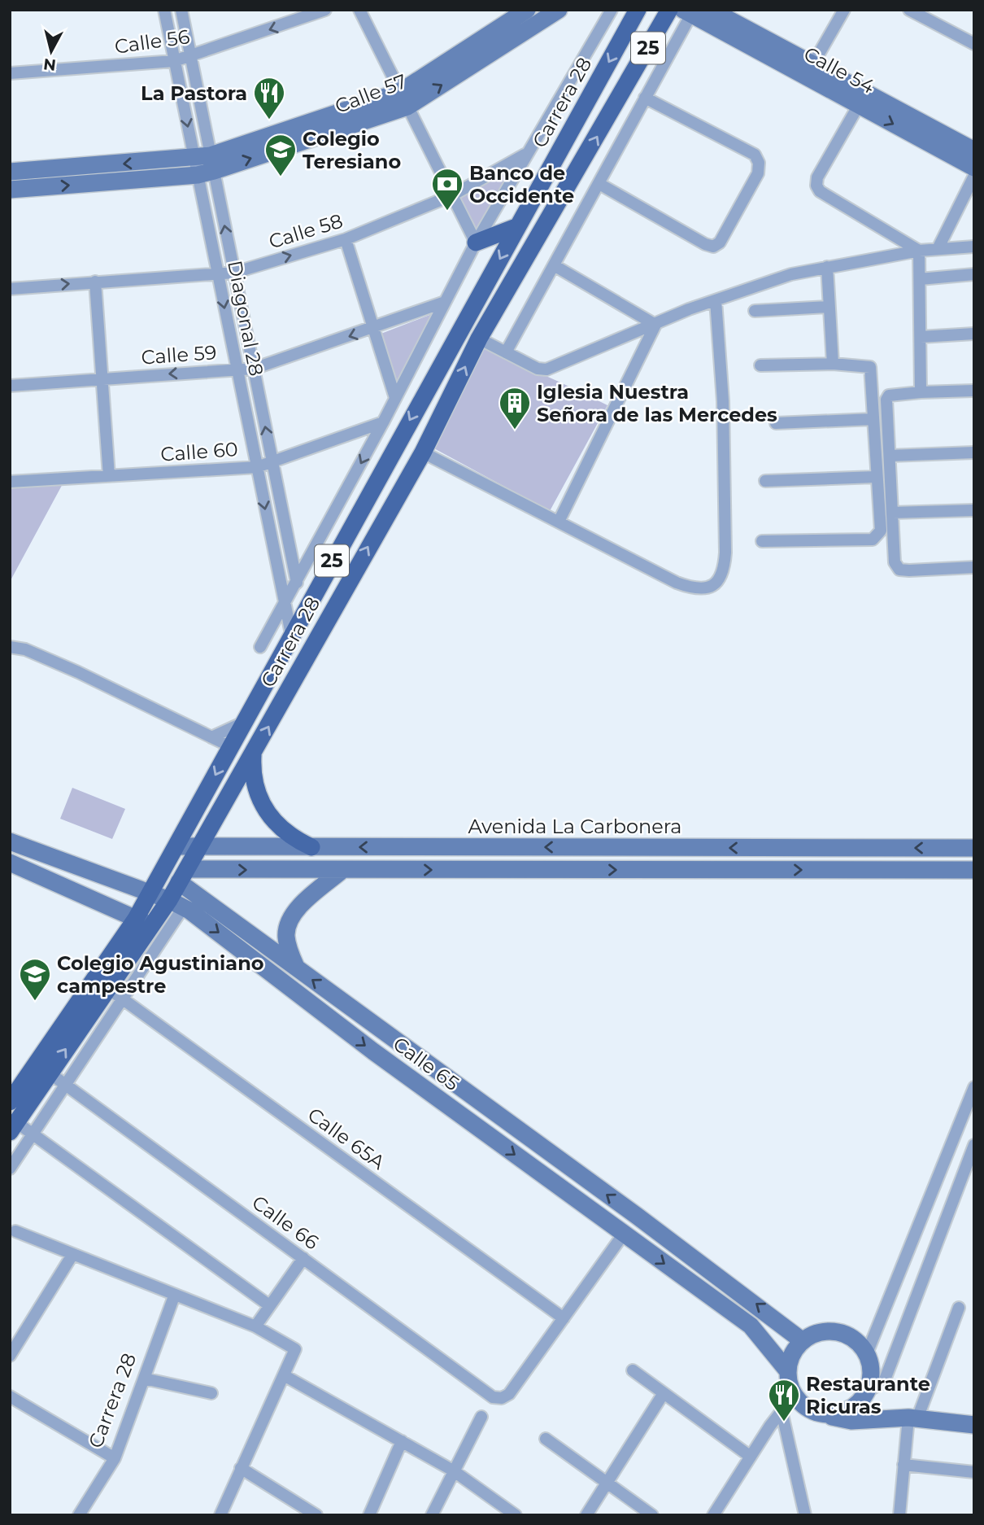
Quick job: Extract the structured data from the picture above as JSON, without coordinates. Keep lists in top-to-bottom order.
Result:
{
  "streets": {
    "main road": ["25", "Carrera 28"],
    "street": [
      "Calle 56",
      "Calle 54",
      "Calle 57",
      "Calle 58",
      "Diagonal 28",
      "Calle 59",
      "Calle 60",
      "Avenida La Carbonera",
      "Calle 65",
      "Calle 65A",
      "Calle 66"
    ]
  },
  "crossings": [
    ["Calle 56", "Diagonal 28"],
    ["Calle 57", "Diagonal 28"],
    ["Carrera 28", "Calle 58"],
    ["Carrera 28", "Diagonal 28"],
    ["Carrera 28", "Calle 59"],
    ["Carrera 28", "Calle 60"],
    ["Carrera 28", "Avenida La Carbonera"],
    ["Carrera 28", "Calle 65"],
    ["Carrera 28", "Calle 65A"],
    ["Carrera 28", "Calle 66"],
    ["Calle 58", "Diagonal 28"],
    ["Diagonal 28", "Calle 59"],
    ["Diagonal 28", "Calle 60"],
    ["Calle 65A", "Calle 66"]
  ],
  "one_way": ["Calle 56", "Calle 58", "Calle 59"],
  "places": {
    "restaurant": ["La Pastora", "Restaurante Ricuras"],
    "school or university": ["Colegio Teresiano", "Colegio Agustiniano campestre"],
    "bank": ["Banco de Occidente"],
    "building": ["Iglesia Nuestra Señora de las Mercedes"]
  },
  "north": "bottom"
}
